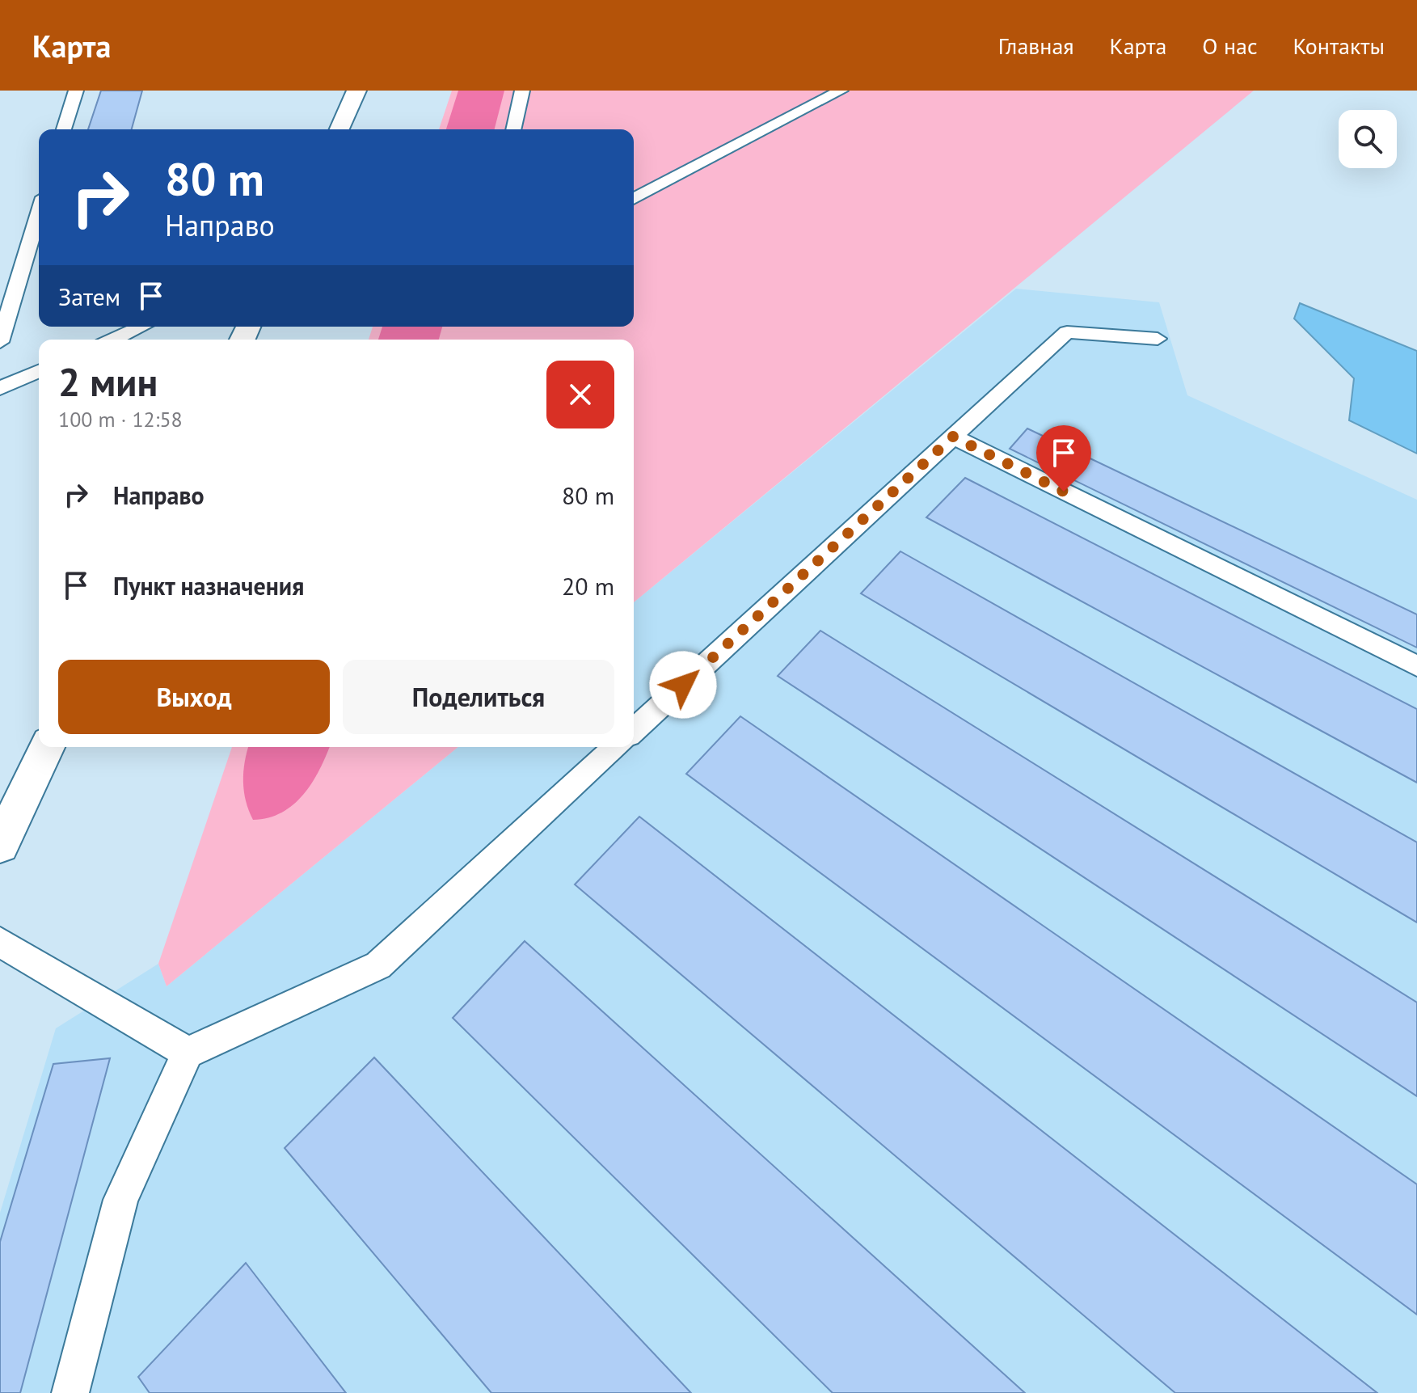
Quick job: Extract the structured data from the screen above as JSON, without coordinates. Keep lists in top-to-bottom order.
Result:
{
  "page": {
    "header": "Карта",
    "nav": [
      "Главная",
      "Карта",
      "О нас",
      "Контакты"
    ],
    "turn": ["80 m", "Направо"],
    "then": "Затем",
    "heading": ["2 мин", "100 m · 12:58"],
    "list": [
      {
        "name": "Направо",
        "value": "80 m"
      },
      {
        "name": "Пункт назначения",
        "value": "20 m"
      }
    ],
    "buttons": ["Выход", "Поделиться"]
  }
}
